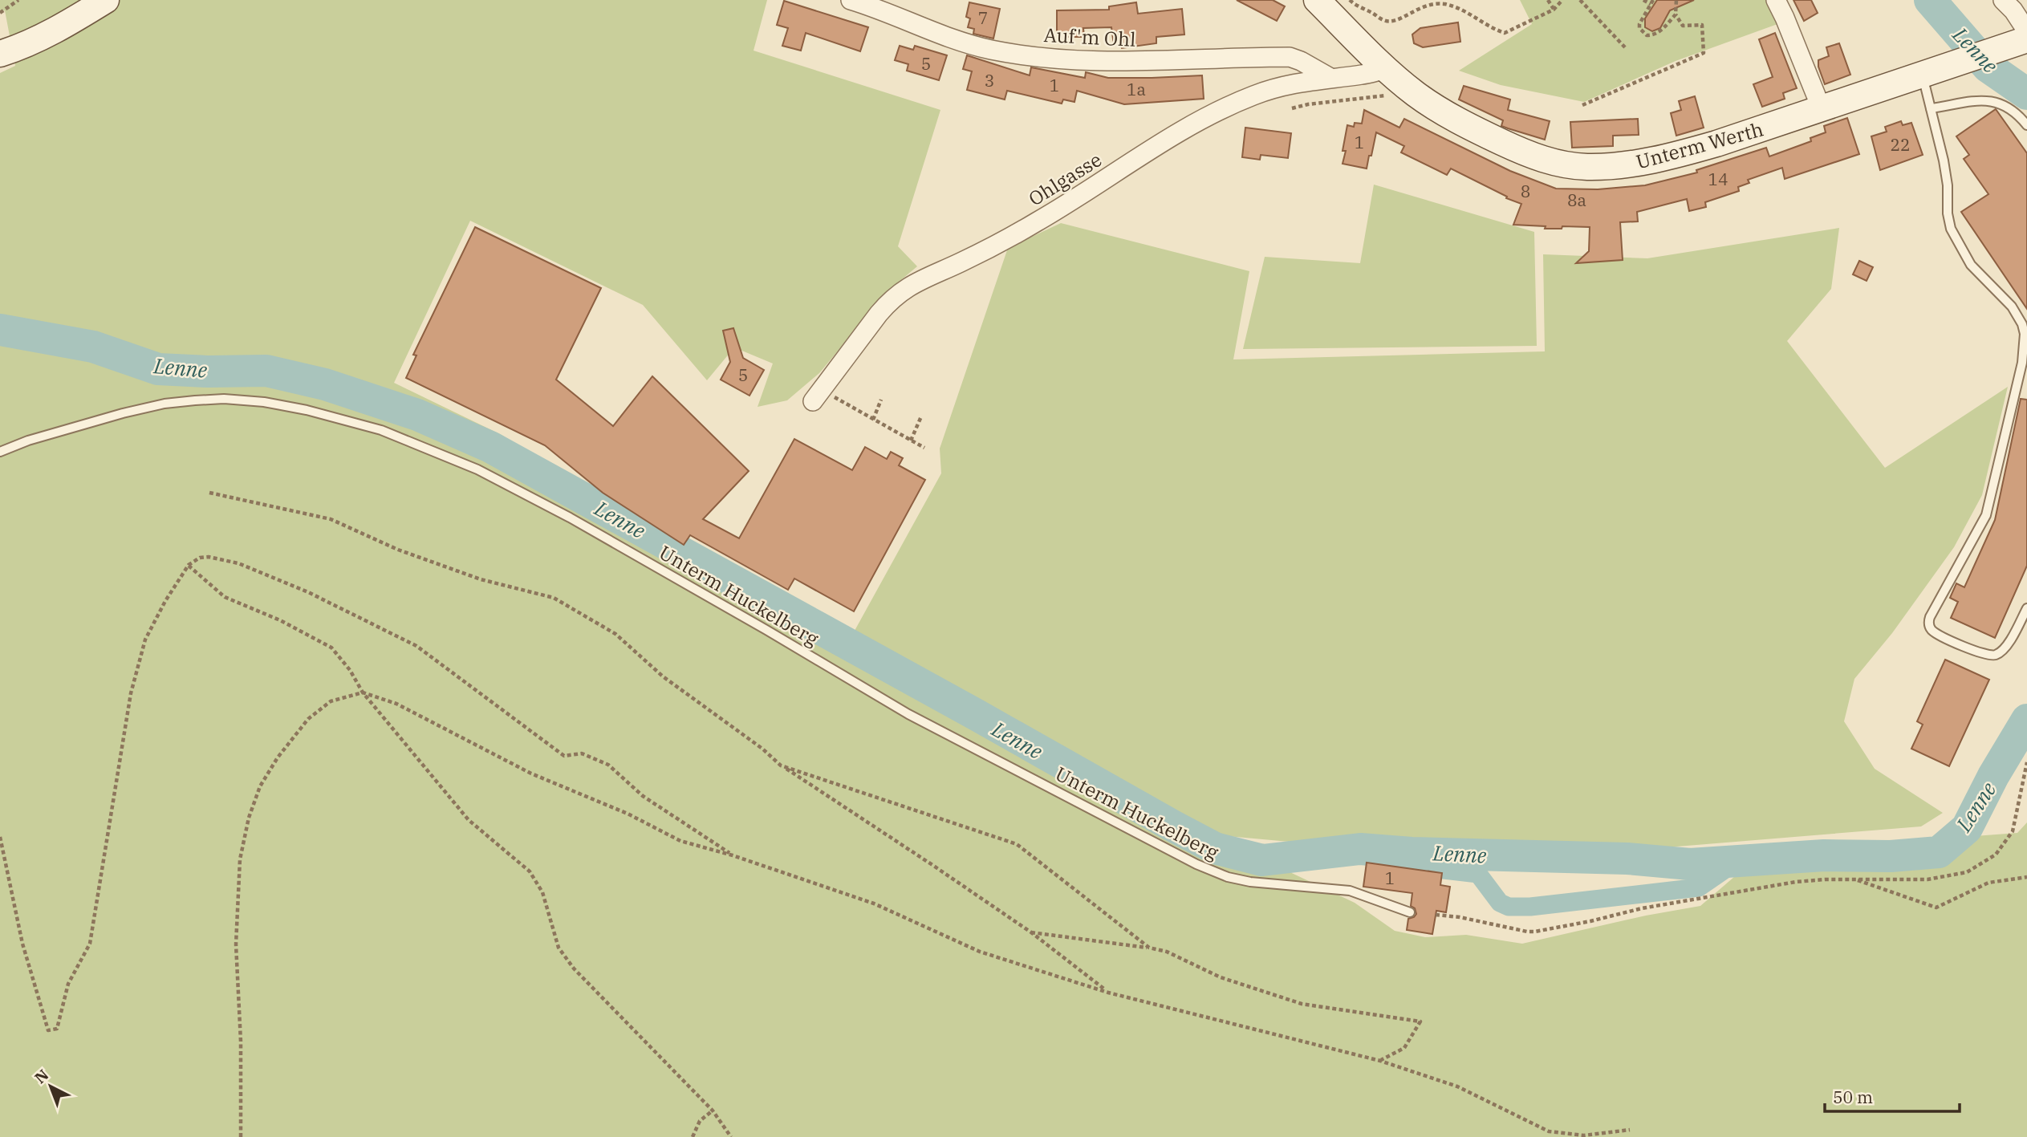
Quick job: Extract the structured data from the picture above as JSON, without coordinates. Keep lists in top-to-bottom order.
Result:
{
  "streets": {
    "street": ["Auf'm Ohl", "Unterm Werth", "Ohlgasse"],
    "lane": ["Unterm Huckelberg"]
  },
  "crossings": [
    ["Auf'm Ohl", "Ohlgasse"],
    ["Unterm Werth", "Ohlgasse"]
  ],
  "water": ["Lenne"],
  "house_numbers": [
    "7",
    "5",
    "3",
    "1",
    "1a",
    "1",
    "22",
    "14",
    "8",
    "8a",
    "5",
    "1"
  ],
  "scale_bar": "50 m",
  "north": "top left"
}
